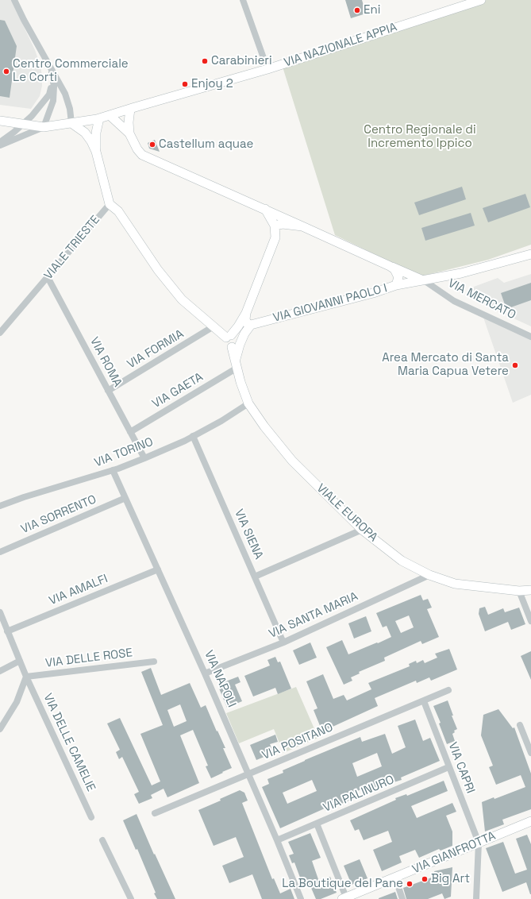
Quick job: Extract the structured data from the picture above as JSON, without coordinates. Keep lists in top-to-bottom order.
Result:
{
  "streets": {
    "street": [
      "VIA NAZIONALE APPIA",
      "VIALE TRIESTE",
      "VIA MERCATO",
      "VIA GIOVANNI PAOLO I",
      "VIA FORMIA",
      "VIA ROMA",
      "VIA GAETA",
      "VIA TORINO",
      "VIALE EUROPA",
      "VIA SORRENTO",
      "VIA SIENA",
      "VIA AMALFI",
      "VIA SANTA MARIA",
      "VIA DELLE ROSE",
      "VIA NAPOLI",
      "VIA POSITANO",
      "VIA DELLE CAMELIE",
      "VIA CAPRI",
      "VIA PALINURO",
      "VIA GIANFROTTA"
    ]
  },
  "crossings": [
    ["VIALE TRIESTE", "VIA ROMA"],
    ["VIA FORMIA", "VIA ROMA"],
    ["VIA ROMA", "VIA GAETA"],
    ["VIA ROMA", "VIA TORINO"],
    ["VIA GAETA", "VIALE EUROPA"],
    ["VIA TORINO", "VIALE EUROPA"],
    ["VIA TORINO", "VIA SIENA"],
    ["VIA TORINO", "VIA NAPOLI"],
    ["VIALE EUROPA", "VIA SANTA MARIA"],
    ["VIA SORRENTO", "VIA NAPOLI"],
    ["VIA SIENA", "VIA SANTA MARIA"],
    ["VIA AMALFI", "VIA NAPOLI"],
    ["VIA AMALFI", "VIA DELLE CAMELIE"],
    ["VIA SANTA MARIA", "VIA NAPOLI"],
    ["VIA DELLE ROSE", "VIA DELLE CAMELIE"],
    ["VIA NAPOLI", "VIA POSITANO"],
    ["VIA NAPOLI", "VIA PALINURO"],
    ["VIA POSITANO", "VIA CAPRI"],
    ["VIA CAPRI", "VIA PALINURO"],
    ["VIA CAPRI", "VIA GIANFROTTA"]
  ],
  "parks": ["Centro Regionale di Incremento Ippico"],
  "places": [
    "Eni",
    "Carabinieri",
    "Centro Commerciale Le Corti",
    "Enjoy 2",
    "Castellum aquae",
    "Area Mercato di Santa Maria Capua Vetere",
    "Big Art",
    "La Boutique del Pane"
  ]
}
